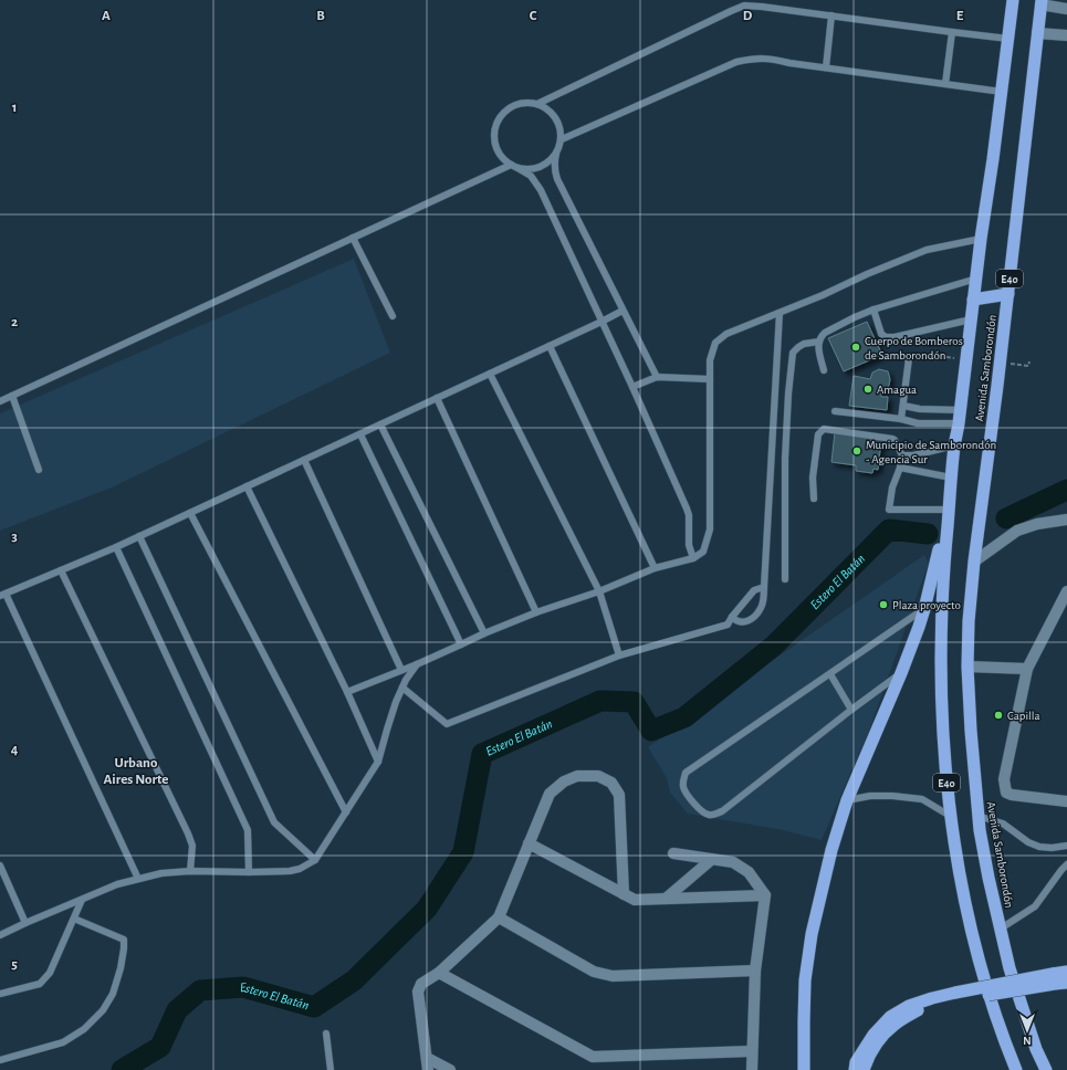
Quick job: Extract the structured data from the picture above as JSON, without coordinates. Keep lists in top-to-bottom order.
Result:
{
  "streets": {
    "highway": ["E40", "Avenida Samborondón"]
  },
  "crossings": [
    ["E40", "Avenida Samborondón"]
  ],
  "districts": ["Urbano Aires Norte"],
  "water": ["Estero El Batán"],
  "places": [
    "Cuerpo de Bomberos de Samborondón",
    "Amagua",
    "Municipio de Samborondón - Agencia Sur",
    "Plaza proyecto",
    "Capilla"
  ],
  "north": "bottom",
  "grid": {
    "columns": [
      "A",
      "B",
      "C",
      "D",
      "E"
    ],
    "rows": [
      "1",
      "2",
      "3",
      "4",
      "5"
    ]
  }
}
